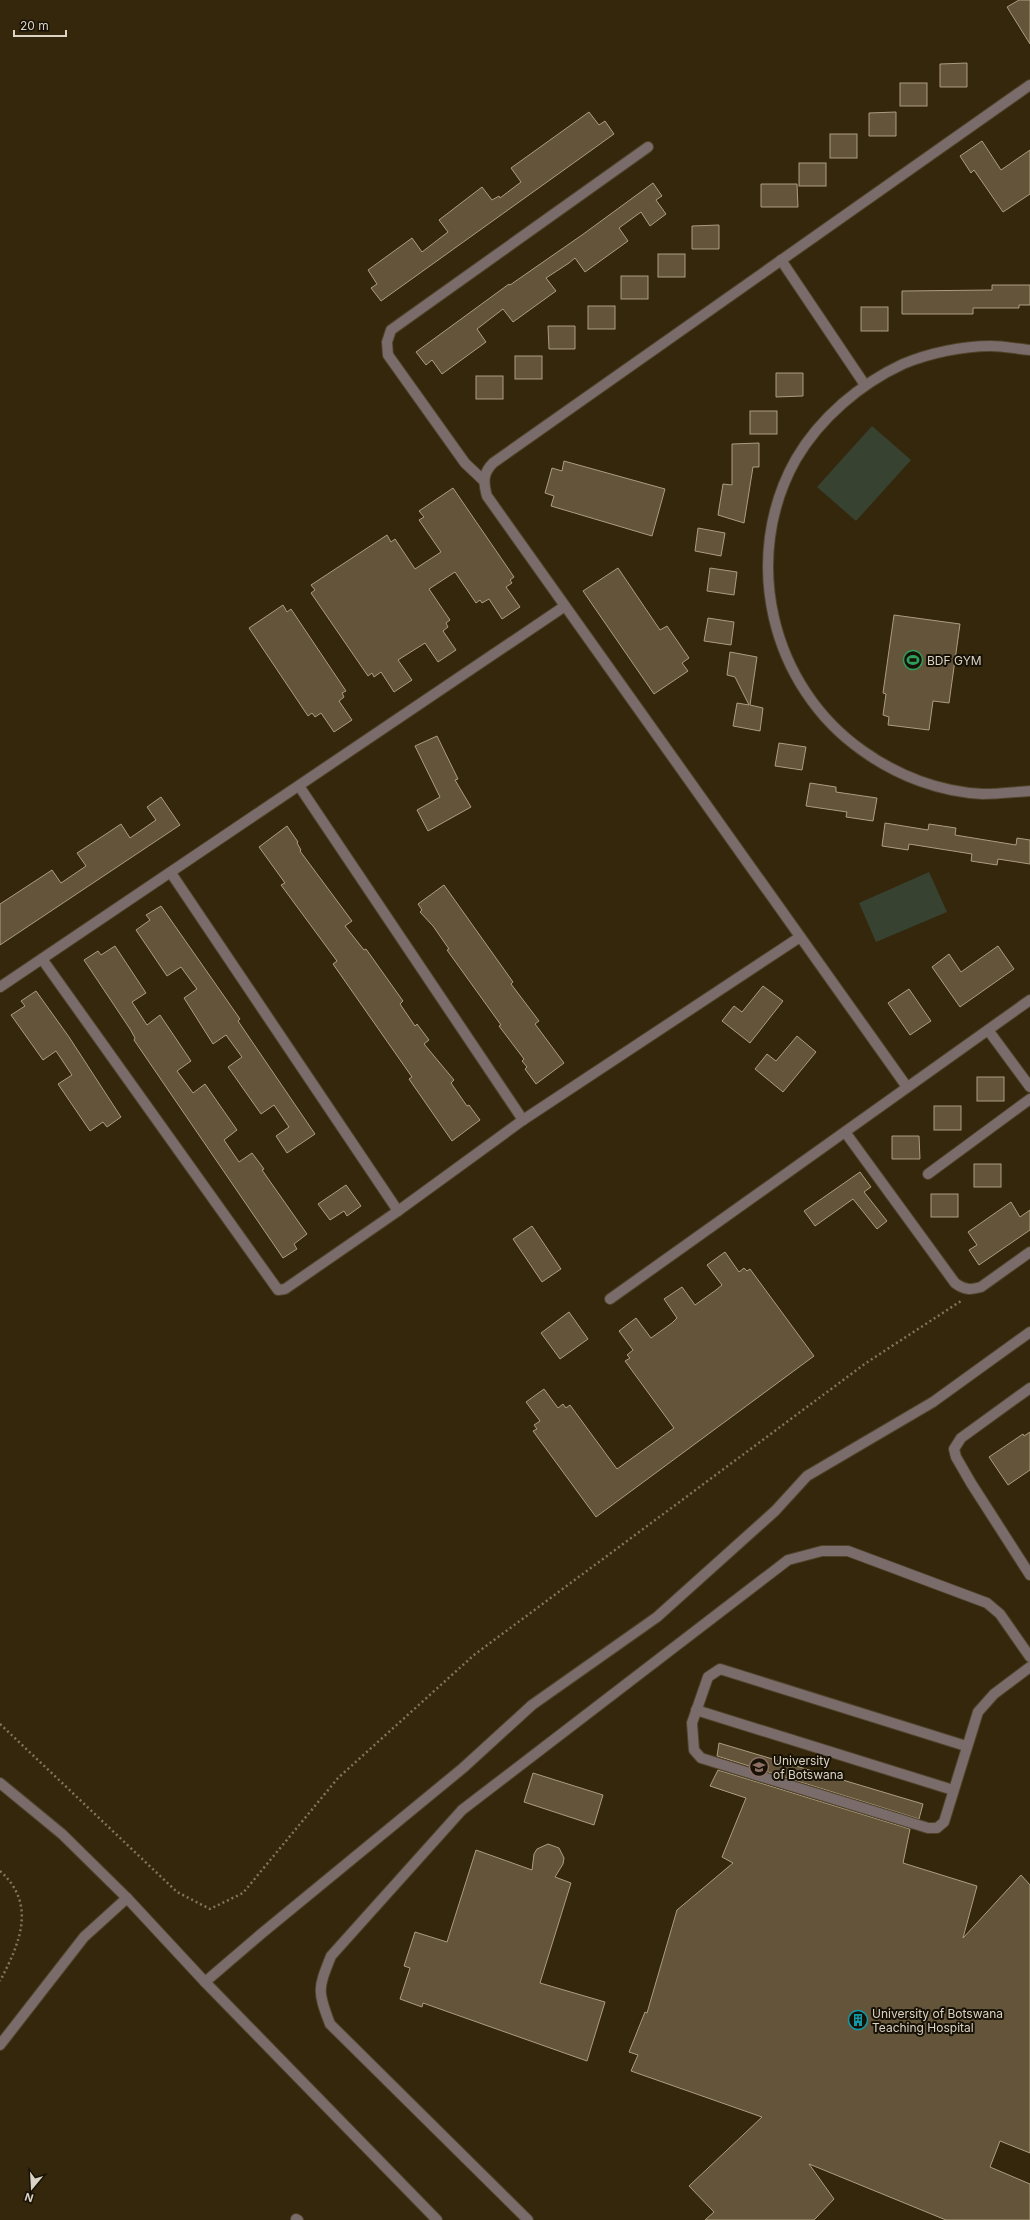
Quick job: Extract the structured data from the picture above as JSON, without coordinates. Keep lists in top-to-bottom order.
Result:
{
  "places": {
    "sports": ["BDF GYM"],
    "school or university": ["University of Botswana"],
    "building": ["University of Botswana Teaching Hospital"]
  },
  "scale_bar": "20 m",
  "north": "bottom"
}
